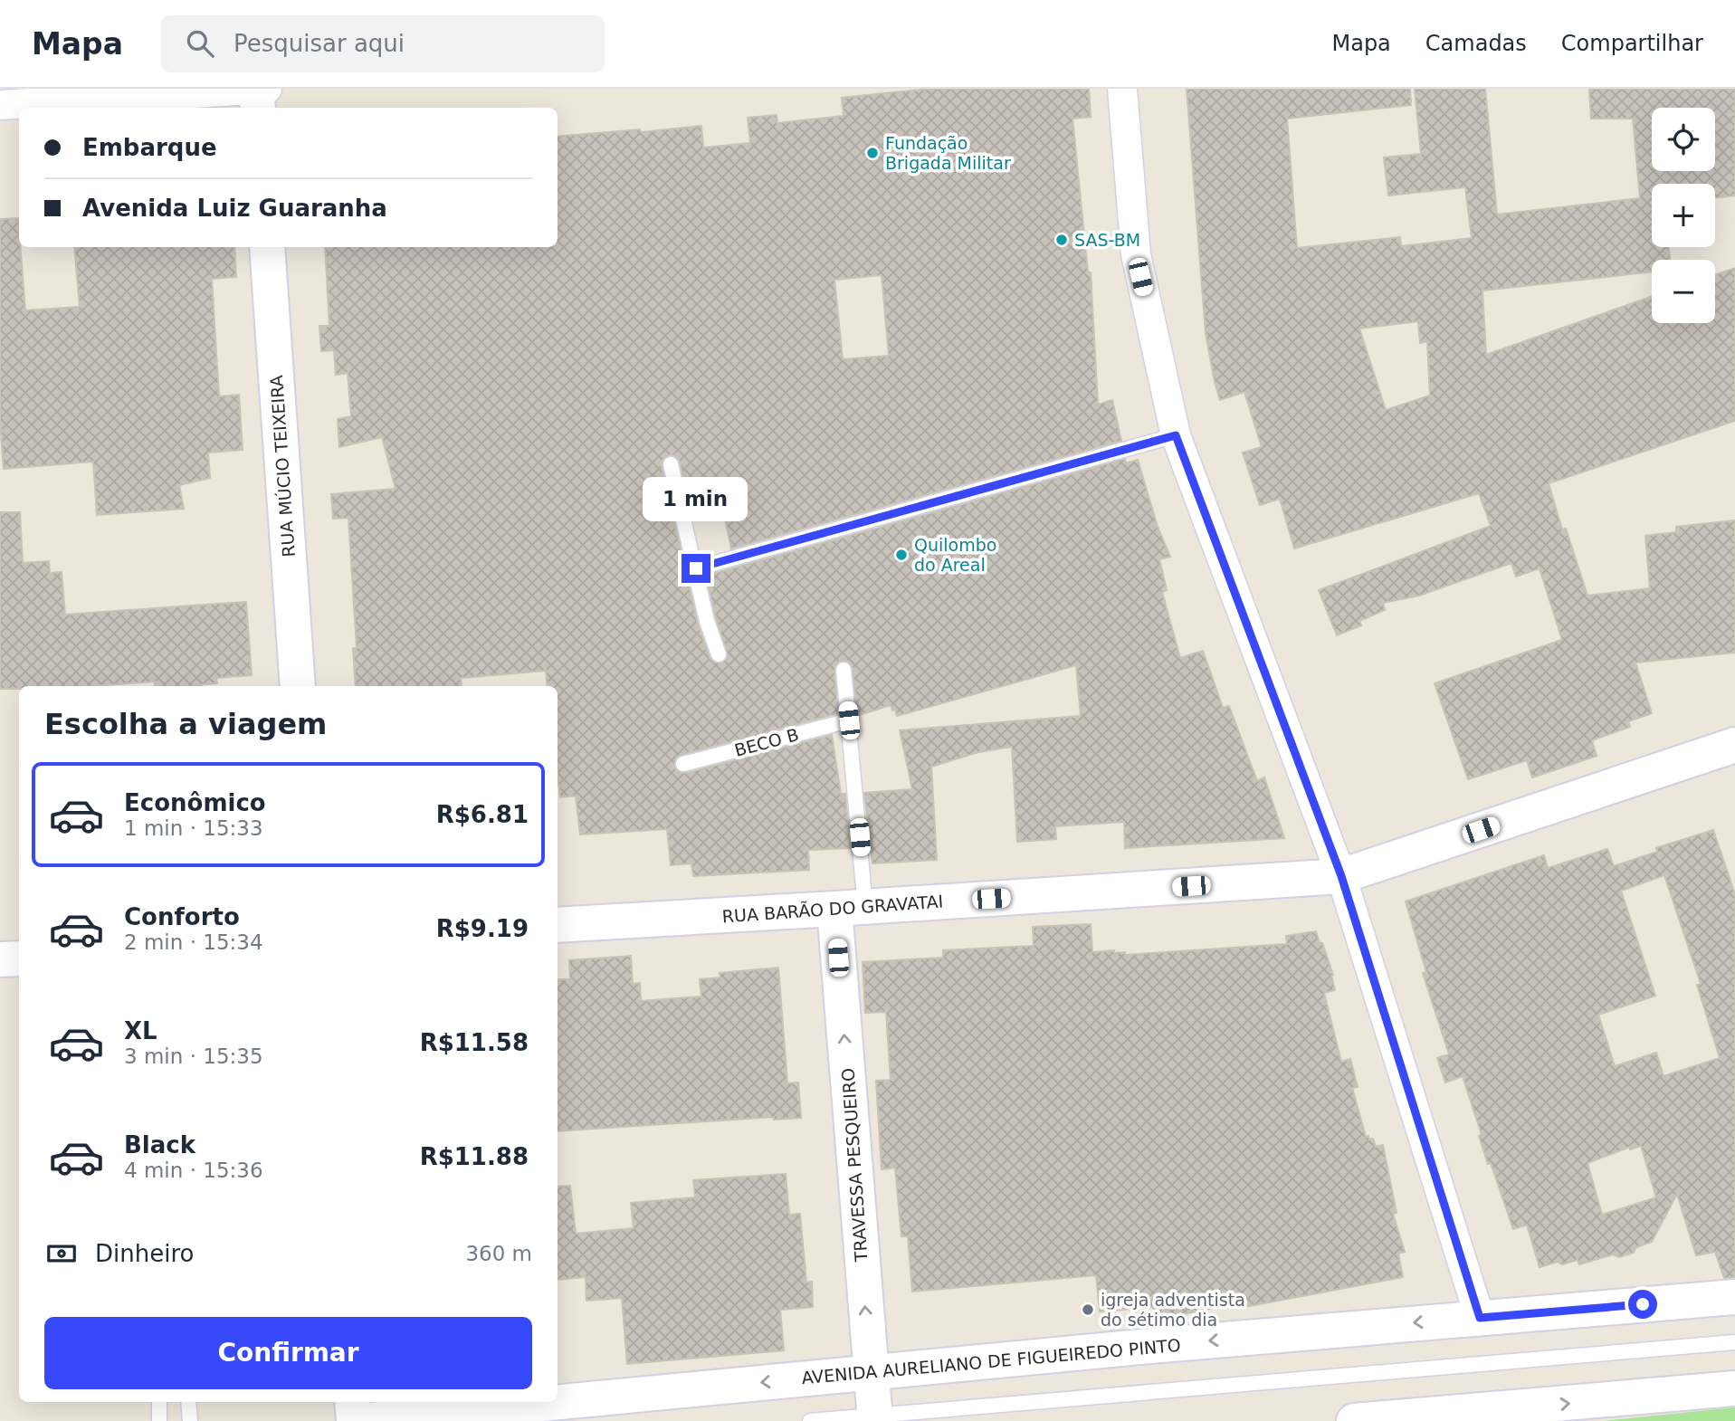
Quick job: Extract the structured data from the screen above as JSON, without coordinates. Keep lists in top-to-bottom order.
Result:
{
  "streets": {
    "street": [
      "RUA MÚCIO TEIXEIRA",
      "RUA BARÃO DO GRAVATAI",
      "TRAVESSA PESQUEIRO",
      "AVENIDA AURELIANO DE FIGUEIREDO PINTO"
    ],
    "lane": ["BECO B"]
  },
  "crossings": [
    ["RUA BARÃO DO GRAVATAI", "TRAVESSA PESQUEIRO"],
    ["TRAVESSA PESQUEIRO", "AVENIDA AURELIANO DE FIGUEIREDO PINTO"]
  ],
  "one_way": ["TRAVESSA PESQUEIRO", "AVENIDA AURELIANO DE FIGUEIREDO PINTO"],
  "places": [
    "Fundação Brigada Militar",
    "SAS-BM",
    "Quilombo do Areal",
    "igreja adventista do sétimo dia"
  ],
  "page": {
    "header": "Mapa",
    "search": "Pesquisar aqui",
    "nav": ["Mapa", "Camadas", "Compartilhar"],
    "map_buttons": ["+", "−"],
    "banner": ["Embarque", "Avenida Luiz Guaranha"],
    "bubble": "1 min",
    "heading": "Escolha a viagem",
    "list": [
      {
        "name": "Econômico",
        "note": "1 min · 15:33",
        "value": "R$6.81"
      },
      {
        "name": "Conforto",
        "note": "2 min · 15:34",
        "value": "R$9.19"
      },
      {
        "name": "XL",
        "note": "3 min · 15:35",
        "value": "R$11.58"
      },
      {
        "name": "Black",
        "note": "4 min · 15:36",
        "value": "R$11.88"
      }
    ],
    "pay": ["Dinheiro", "360 m"],
    "buttons": "Confirmar"
  }
}
